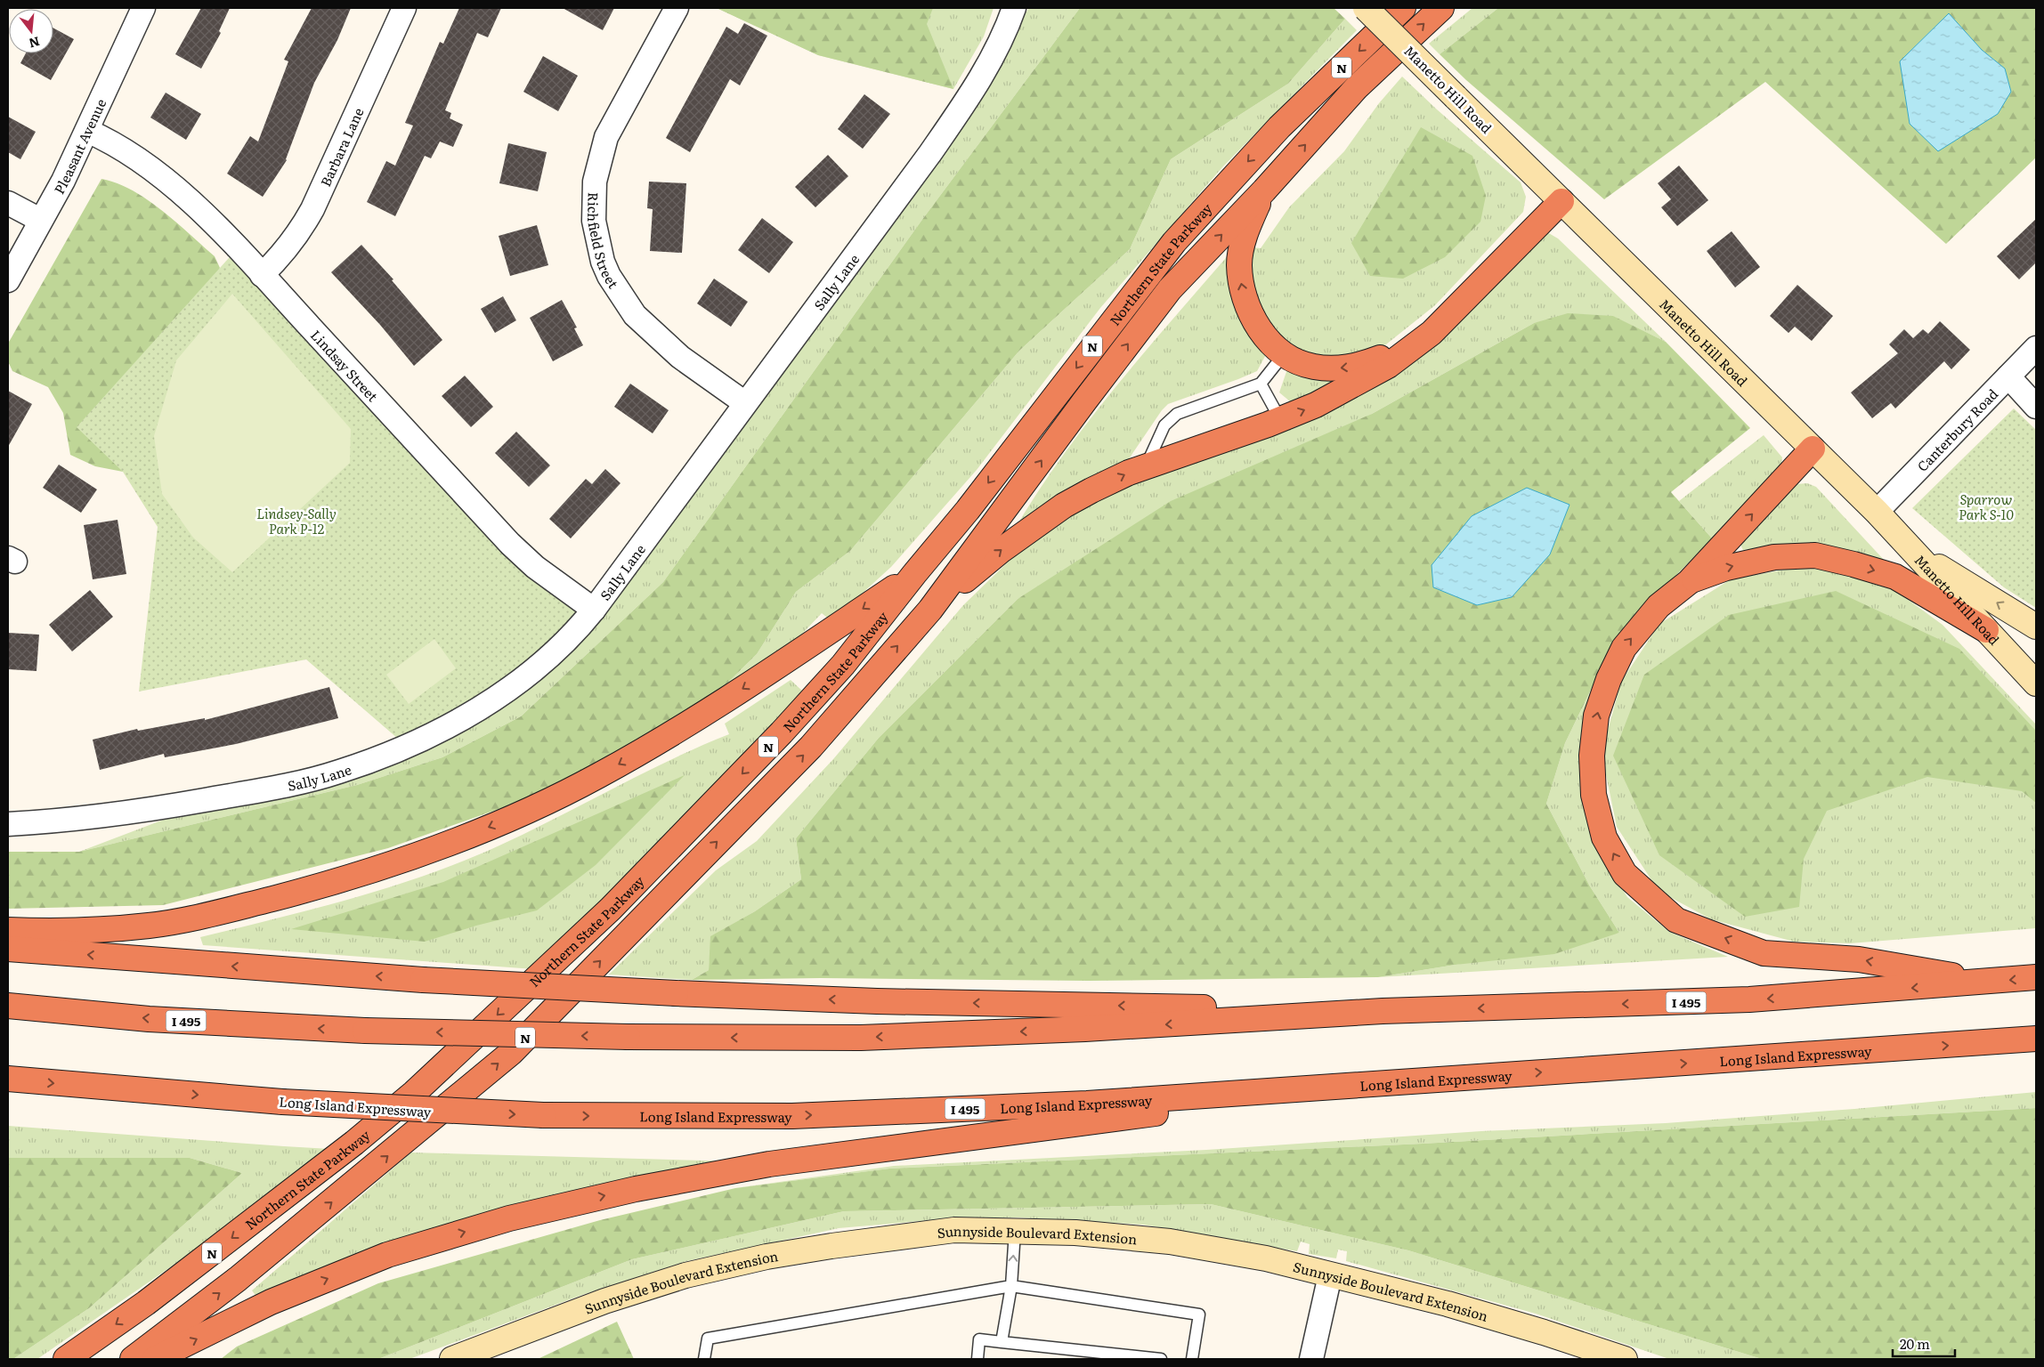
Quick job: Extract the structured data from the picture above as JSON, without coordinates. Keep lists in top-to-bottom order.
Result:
{
  "streets": {
    "highway": [
      "N",
      "Northern State Parkway",
      "I 495",
      "Long Island Expressway"
    ],
    "main road": ["Manetto Hill Road", "Sunnyside Boulevard Extension"],
    "street": [
      "Pleasant Avenue",
      "Barbara Lane",
      "Richfield Street",
      "Sally Lane",
      "Lindsay Street",
      "Canterbury Road"
    ]
  },
  "crossings": [
    ["Manetto Hill Road", "Canterbury Road"],
    ["Pleasant Avenue", "Lindsay Street"],
    ["Barbara Lane", "Lindsay Street"],
    ["Richfield Street", "Sally Lane"],
    ["Sally Lane", "Lindsay Street"]
  ],
  "parks": ["Sparrow Park S-10", "Lindsey-Sally Park P-12"],
  "scale_bar": "20 m",
  "north": "bottom"
}
